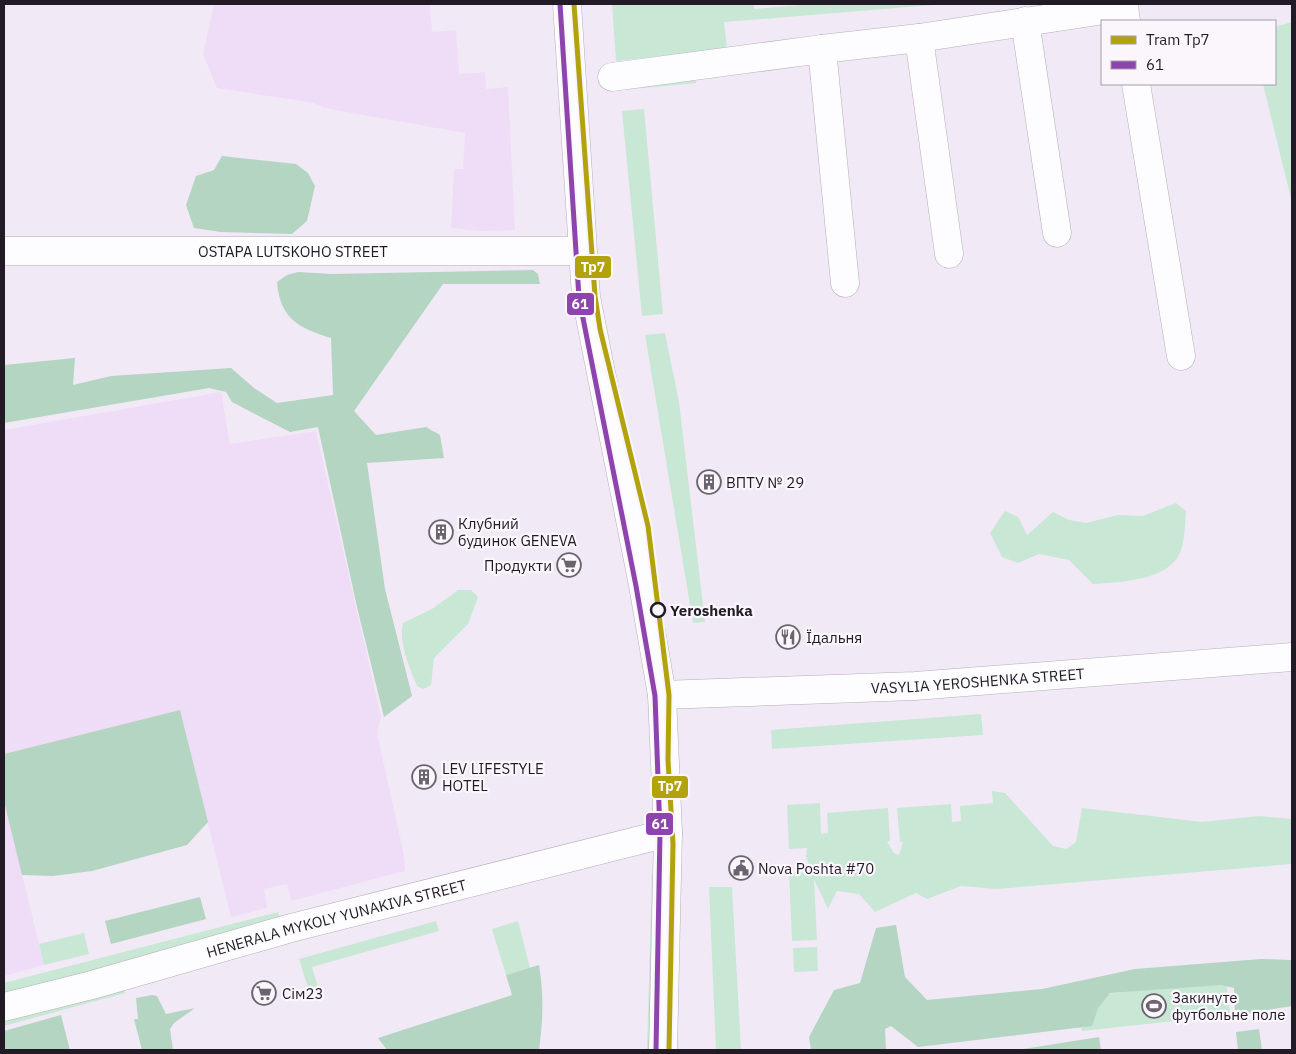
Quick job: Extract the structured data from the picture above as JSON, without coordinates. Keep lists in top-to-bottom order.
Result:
{
  "streets": {
    "street": ["OSTAPA LUTSKOHO STREET", "VASYLIA YEROSHENKA STREET", "HENERALA MYKOLY YUNAKIVA STREET"]
  },
  "places": {
    "building": ["ВПТУ № 29", "Клубний будинок GENEVA", "LEV LIFESTYLE HOTEL"],
    "supermarket": ["Продукти", "Сім23"],
    "other": ["Yeroshenka"],
    "restaurant": ["Їдальня"],
    "public building": ["Nova Poshta #70"],
    "sports": ["Закинуте футбольне поле"]
  },
  "lines": ["tram line Тр7", "transit line 61"],
  "legend": ["Tram Тр7", "61"]
}
